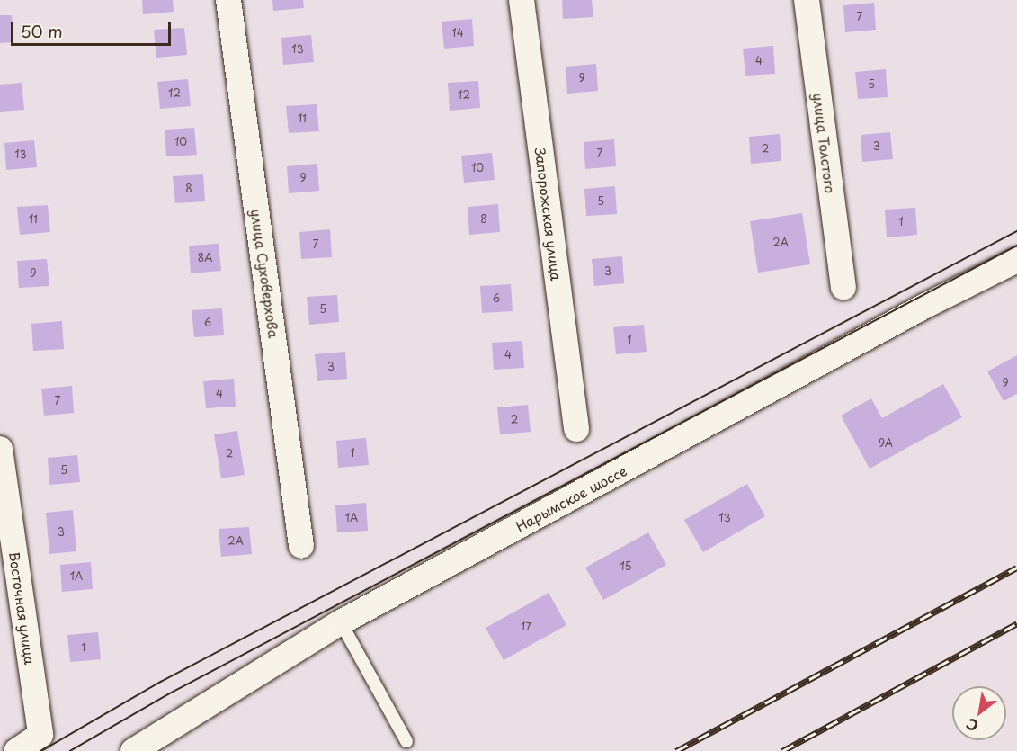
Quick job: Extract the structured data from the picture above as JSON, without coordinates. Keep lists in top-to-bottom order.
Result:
{
  "streets": {
    "street": [
      "улица Толстого",
      "Запорожская улица",
      "улица Суховерхова",
      "Нарымское шоссе",
      "Восточная улица"
    ]
  },
  "house_numbers": [
    "7",
    "14",
    "13",
    "4",
    "9",
    "5",
    "12",
    "12",
    "11",
    "10",
    "3",
    "2",
    "7",
    "13",
    "10",
    "9",
    "8",
    "5",
    "11",
    "8",
    "1",
    "2А",
    "7",
    "8А",
    "3",
    "9",
    "6",
    "5",
    "6",
    "1",
    "4",
    "3",
    "9",
    "4",
    "7",
    "2",
    "9А",
    "1",
    "2",
    "5",
    "1А",
    "13",
    "3",
    "2А",
    "15",
    "1А",
    "17",
    "1"
  ],
  "scale_bar": "50 m",
  "north": "bottom left"
}
